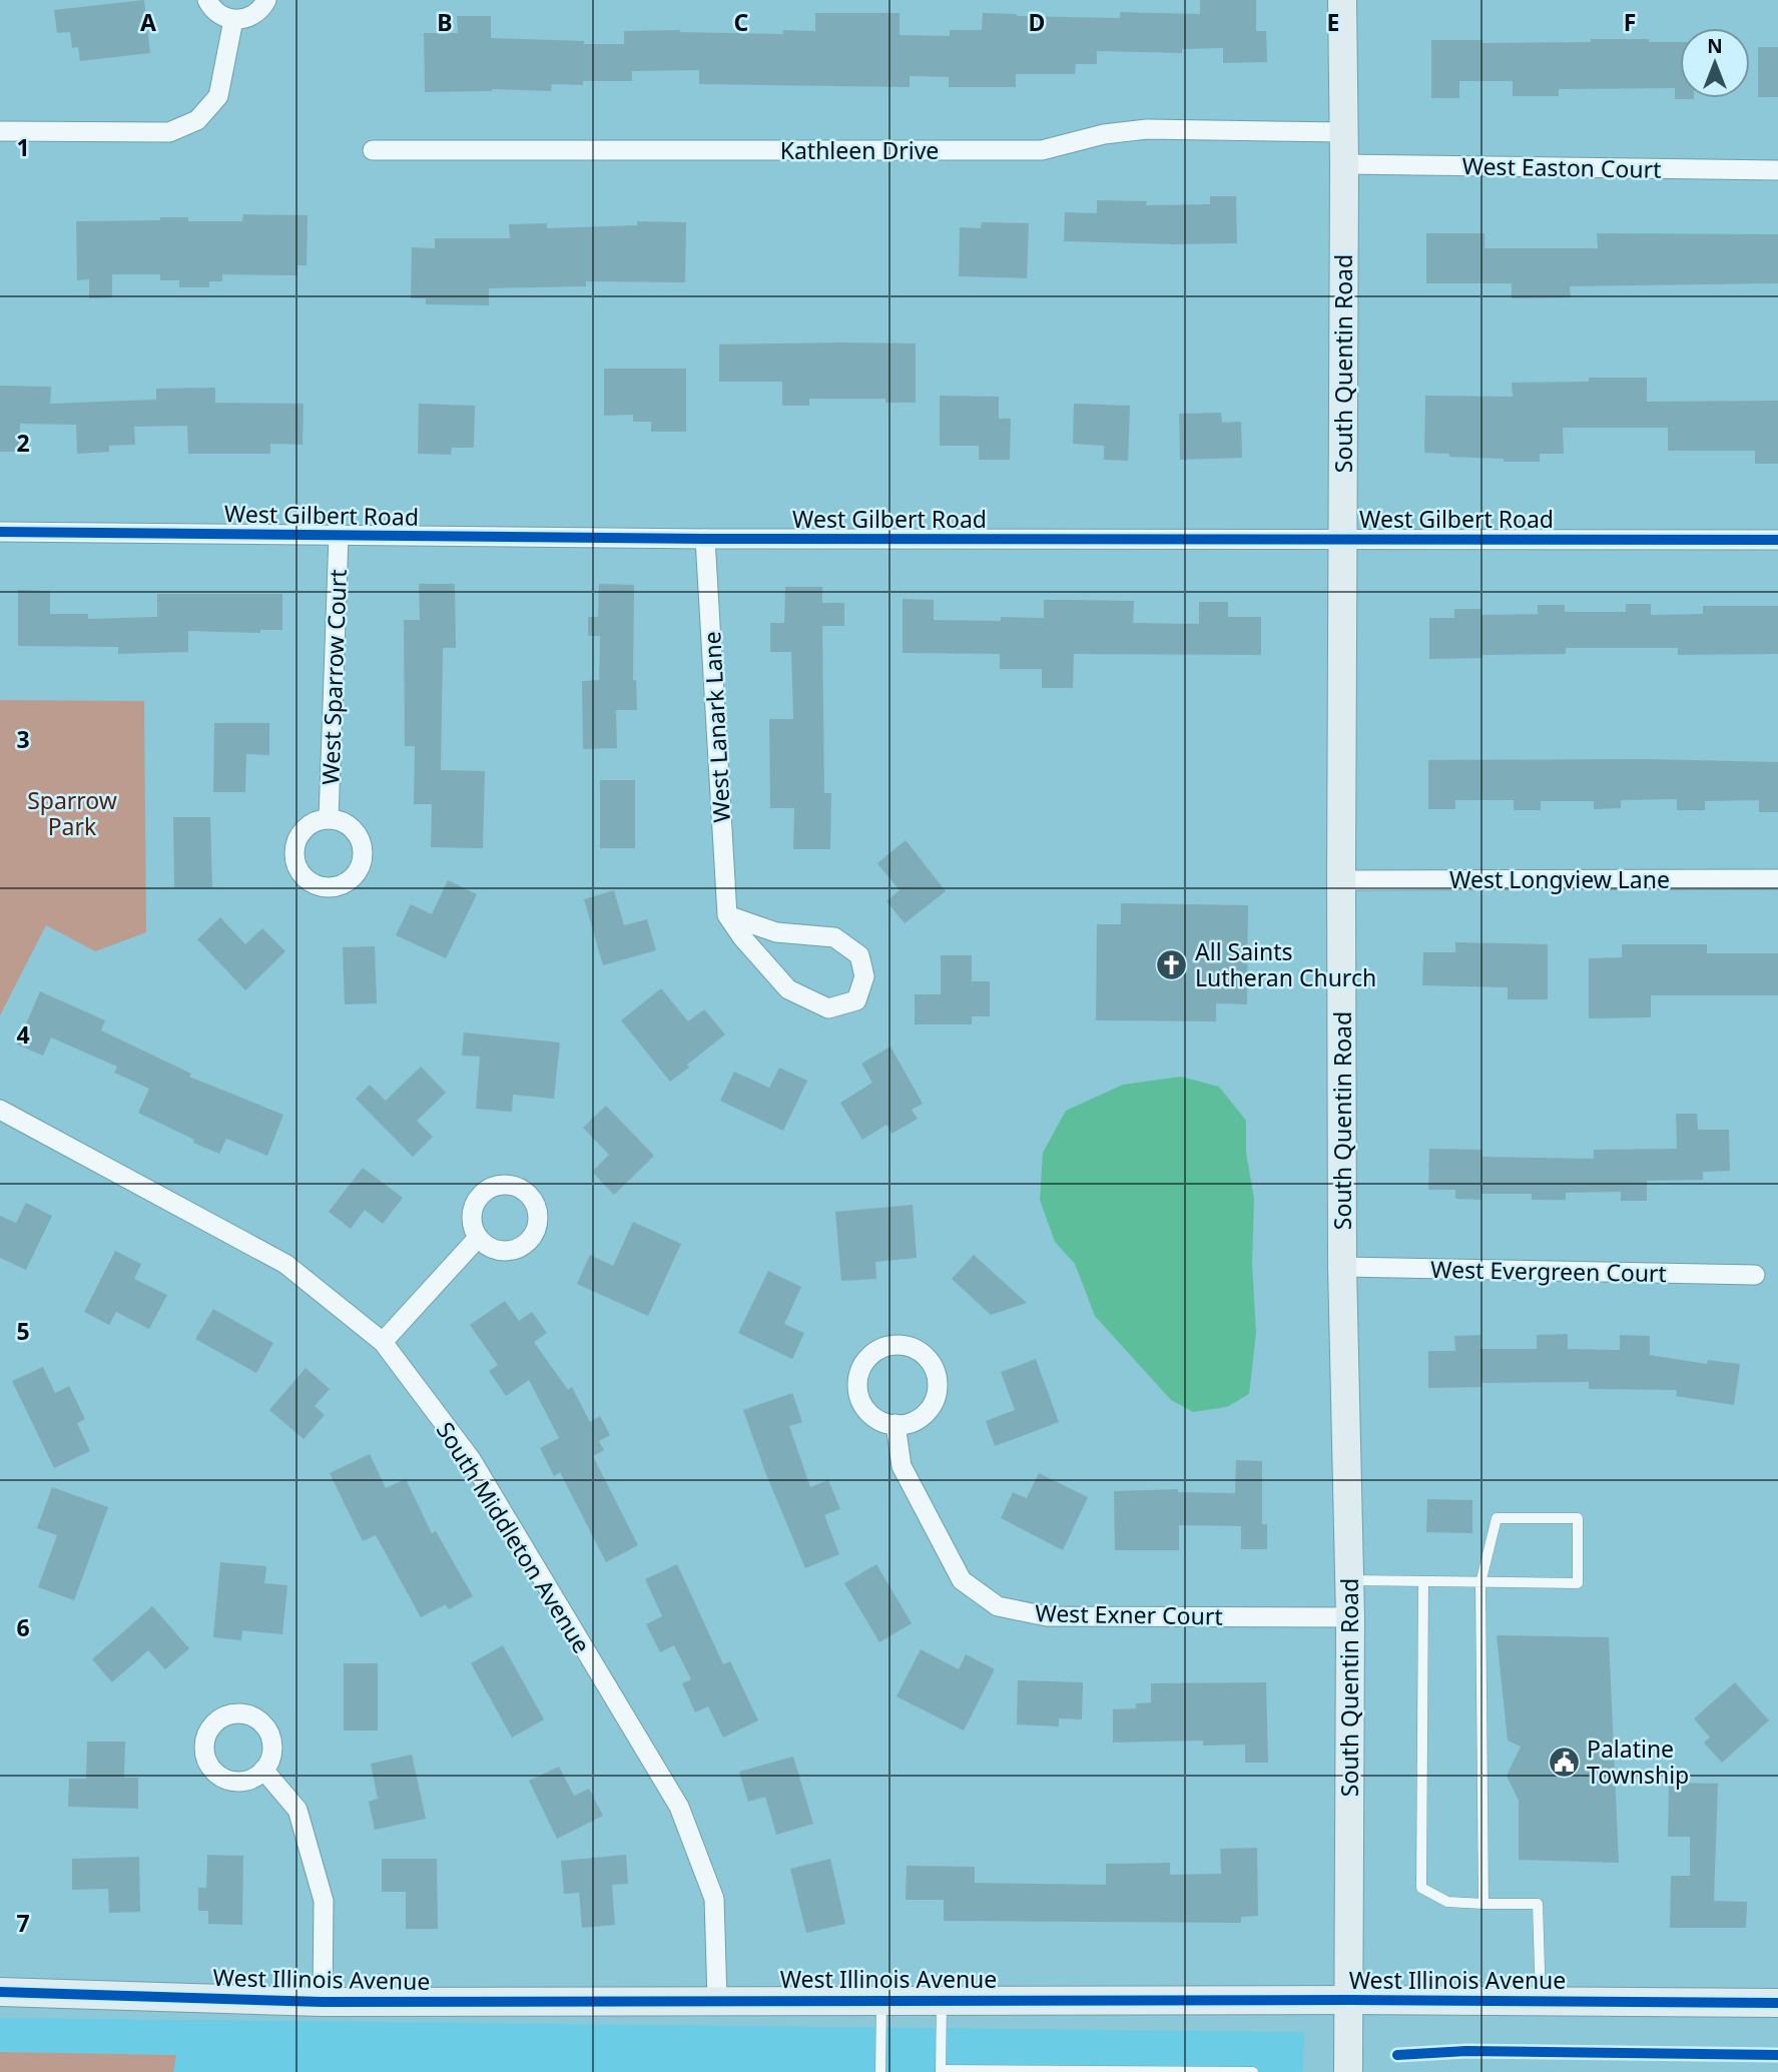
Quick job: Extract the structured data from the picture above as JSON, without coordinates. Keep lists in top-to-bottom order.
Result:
{
  "streets": {
    "main road": ["South Quentin Road", "West Illinois Avenue"],
    "street": [
      "Kathleen Drive",
      "West Easton Court",
      "West Gilbert Road",
      "West Sparrow Court",
      "West Lanark Lane",
      "West Longview Lane",
      "West Evergreen Court",
      "South Middleton Avenue",
      "West Exner Court"
    ]
  },
  "crossings": [
    ["Kathleen Drive", "South Quentin Road"],
    ["West Easton Court", "South Quentin Road"],
    ["South Quentin Road", "West Gilbert Road"],
    ["South Quentin Road", "West Longview Lane"],
    ["South Quentin Road", "West Evergreen Court"],
    ["South Quentin Road", "West Exner Court"],
    ["South Quentin Road", "West Illinois Avenue"],
    ["West Gilbert Road", "West Sparrow Court"],
    ["West Gilbert Road", "West Lanark Lane"],
    ["South Middleton Avenue", "West Illinois Avenue"]
  ],
  "parks": ["Sparrow Park"],
  "places": {
    "church": ["All Saints Lutheran Church"],
    "public building": ["Palatine Township"]
  },
  "north": "top",
  "grid": {
    "columns": [
      "A",
      "B",
      "C",
      "D",
      "E",
      "F"
    ],
    "rows": [
      "1",
      "2",
      "3",
      "4",
      "5",
      "6",
      "7"
    ]
  }
}
